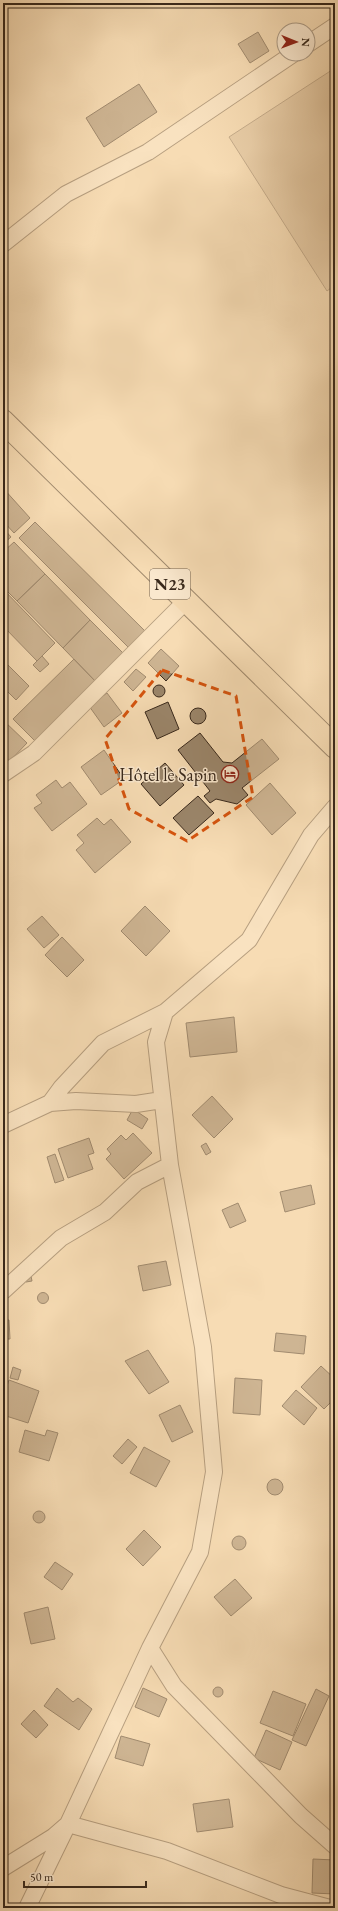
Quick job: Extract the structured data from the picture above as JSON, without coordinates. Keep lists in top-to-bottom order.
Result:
{
  "streets": {
    "highway": ["N23"]
  },
  "places": {
    "hotel": ["Hôtel le Sapin"]
  },
  "scale_bar": "50 m",
  "north": "right"
}
